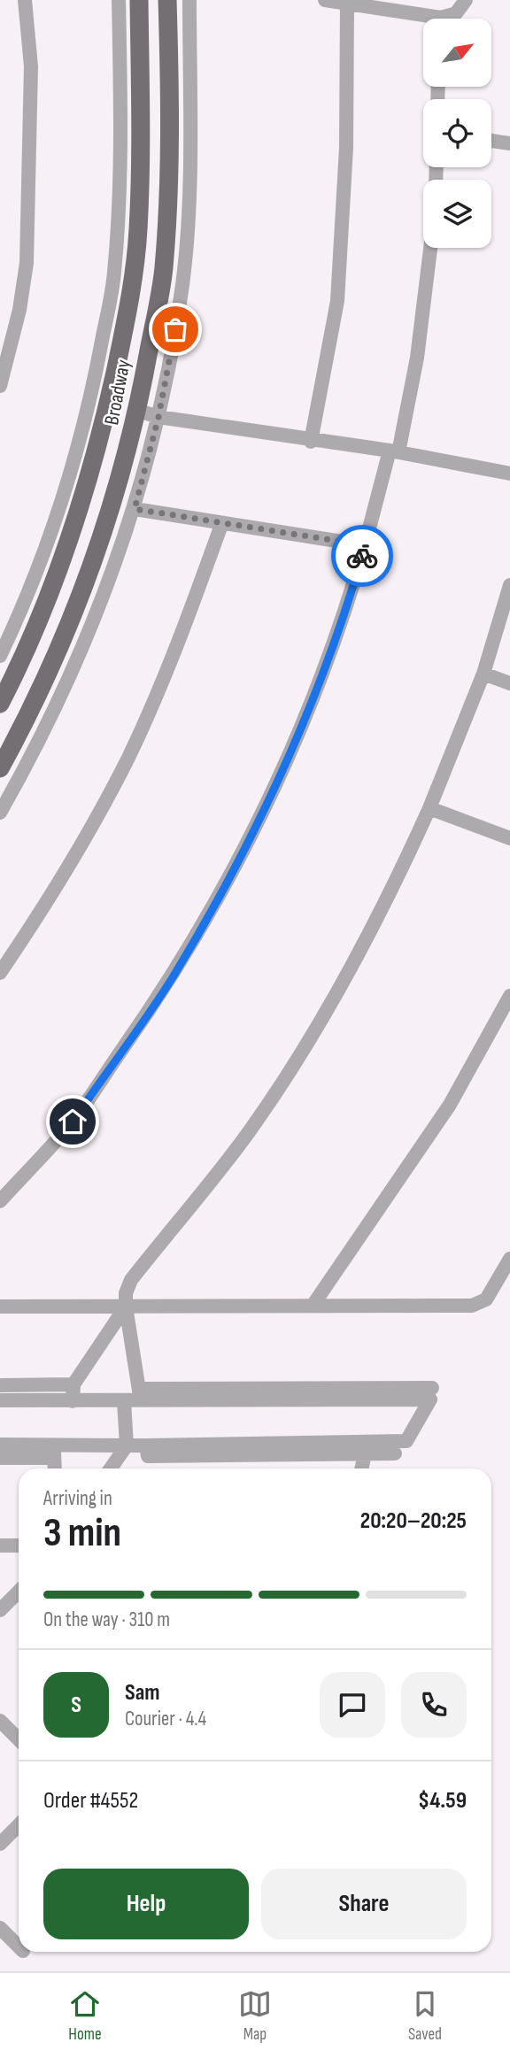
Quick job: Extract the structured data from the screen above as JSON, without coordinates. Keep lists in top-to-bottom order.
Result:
{
  "streets": {
    "main road": ["Broadway"]
  },
  "north": "top right",
  "page": {
    "heading": ["3 min", "Arriving in", "20:20–20:25"],
    "panel": [
      "Sam",
      "Courier · 4.4",
      "Order #4552",
      "$4.59"
    ],
    "bar": "On the way · 310 m",
    "round": "S",
    "buttons": ["Help", "Share"],
    "tabs": ["Home", "Map", "Saved"]
  }
}
